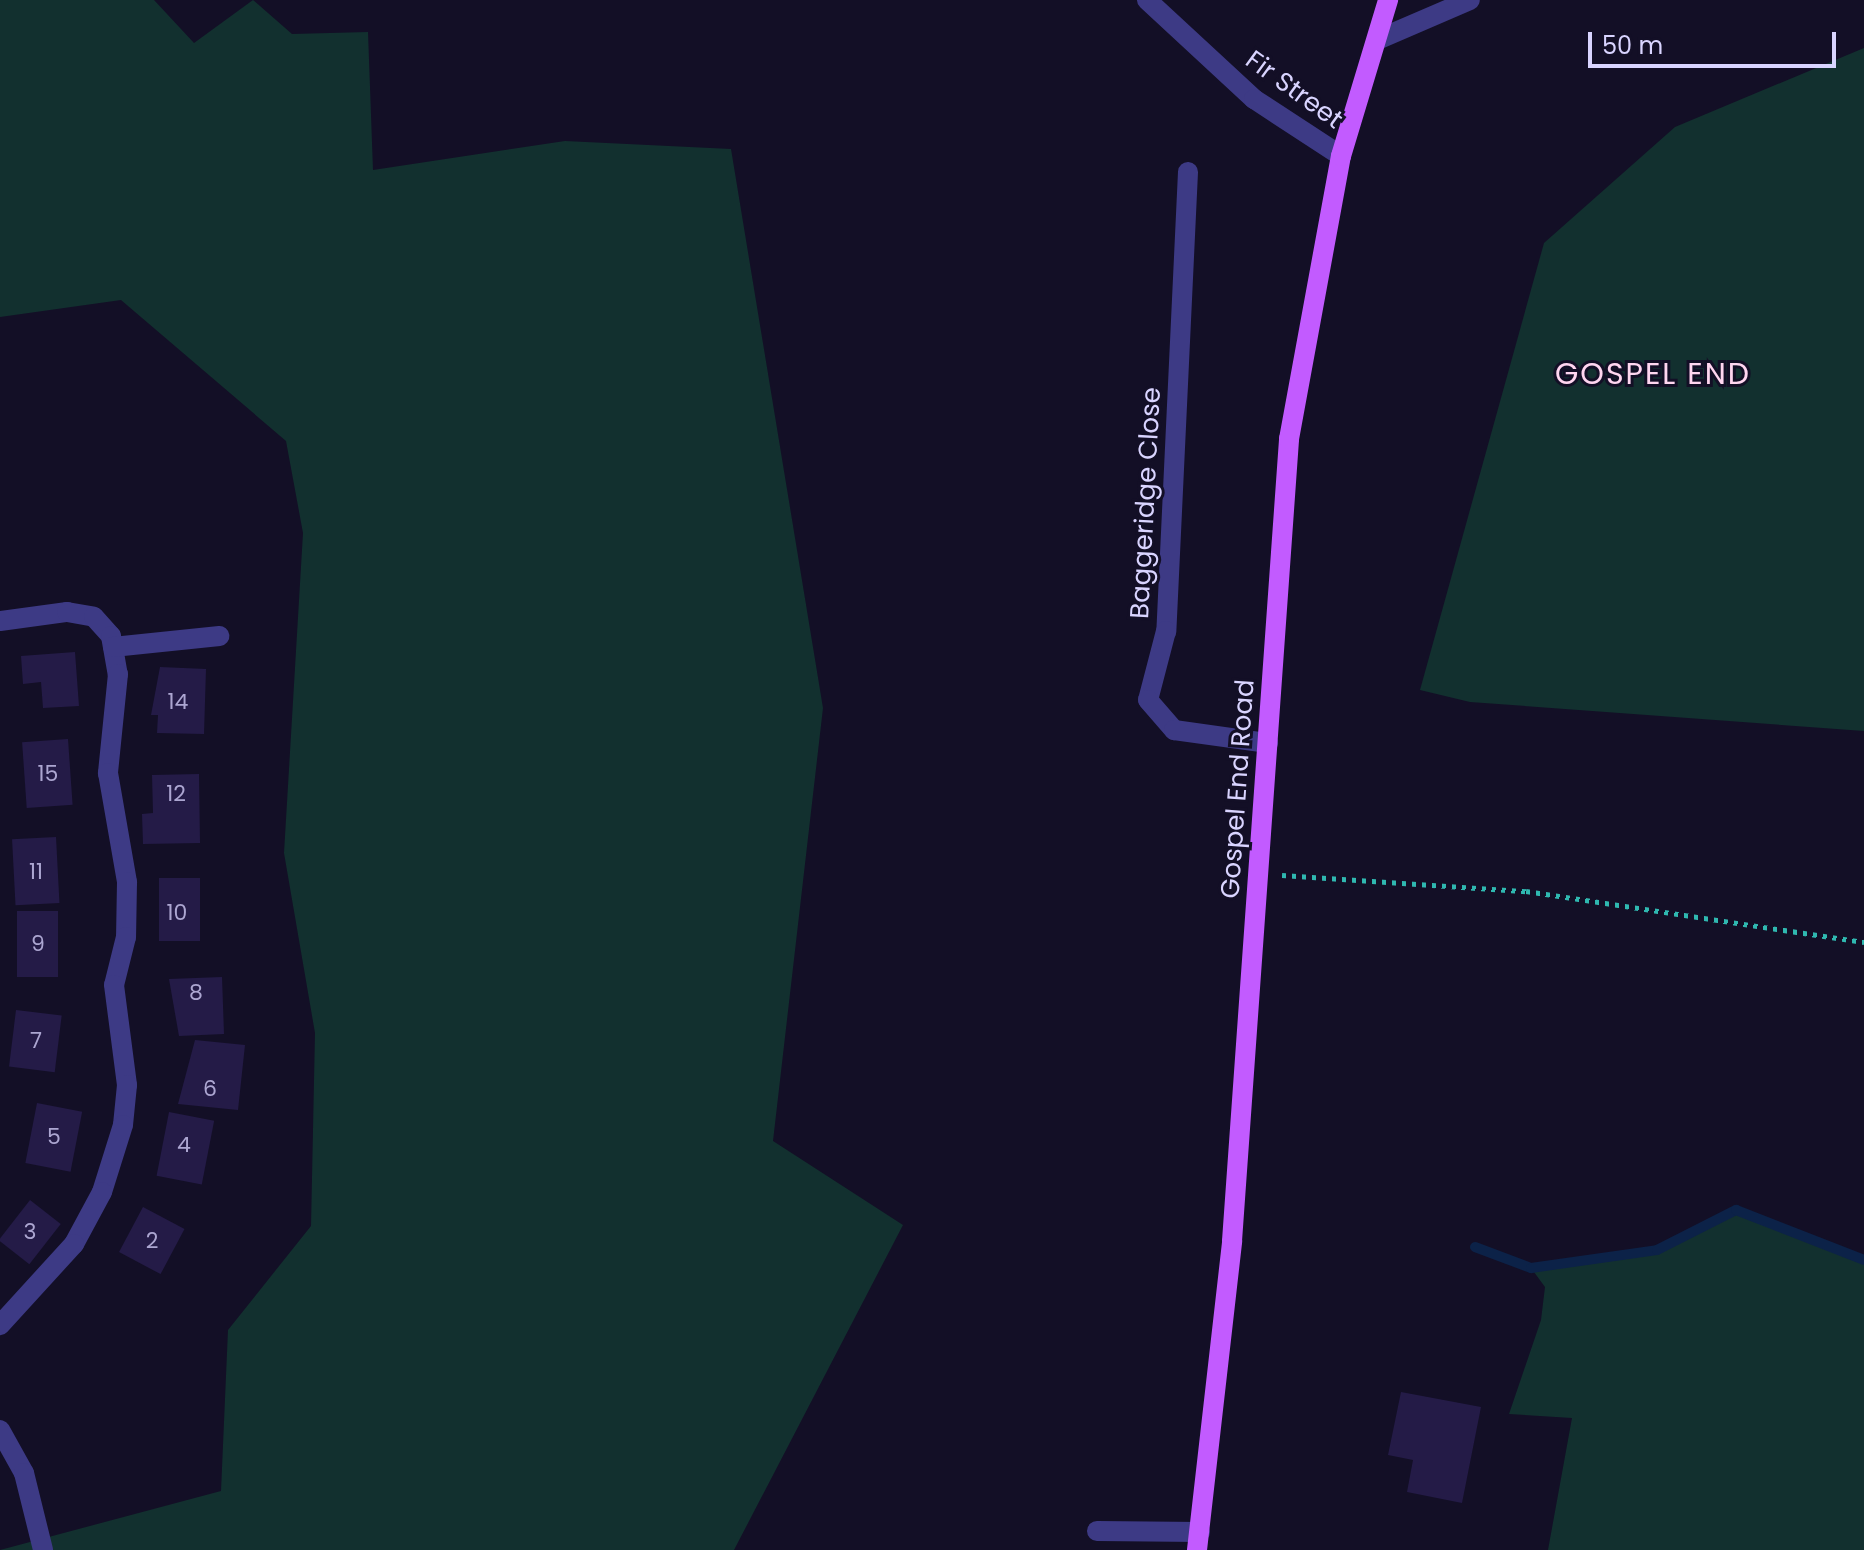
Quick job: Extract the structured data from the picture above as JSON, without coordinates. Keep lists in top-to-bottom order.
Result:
{
  "streets": {
    "main road": ["Gospel End Road"],
    "street": ["Fir Street", "Baggeridge Close"]
  },
  "crossings": [
    ["Fir Street", "Gospel End Road"],
    ["Baggeridge Close", "Gospel End Road"]
  ],
  "districts": ["GOSPEL END"],
  "house_numbers": [
    "14",
    "15",
    "12",
    "11",
    "10",
    "9",
    "8",
    "7",
    "6",
    "5",
    "4",
    "3",
    "2"
  ],
  "scale_bar": "50 m"
}
